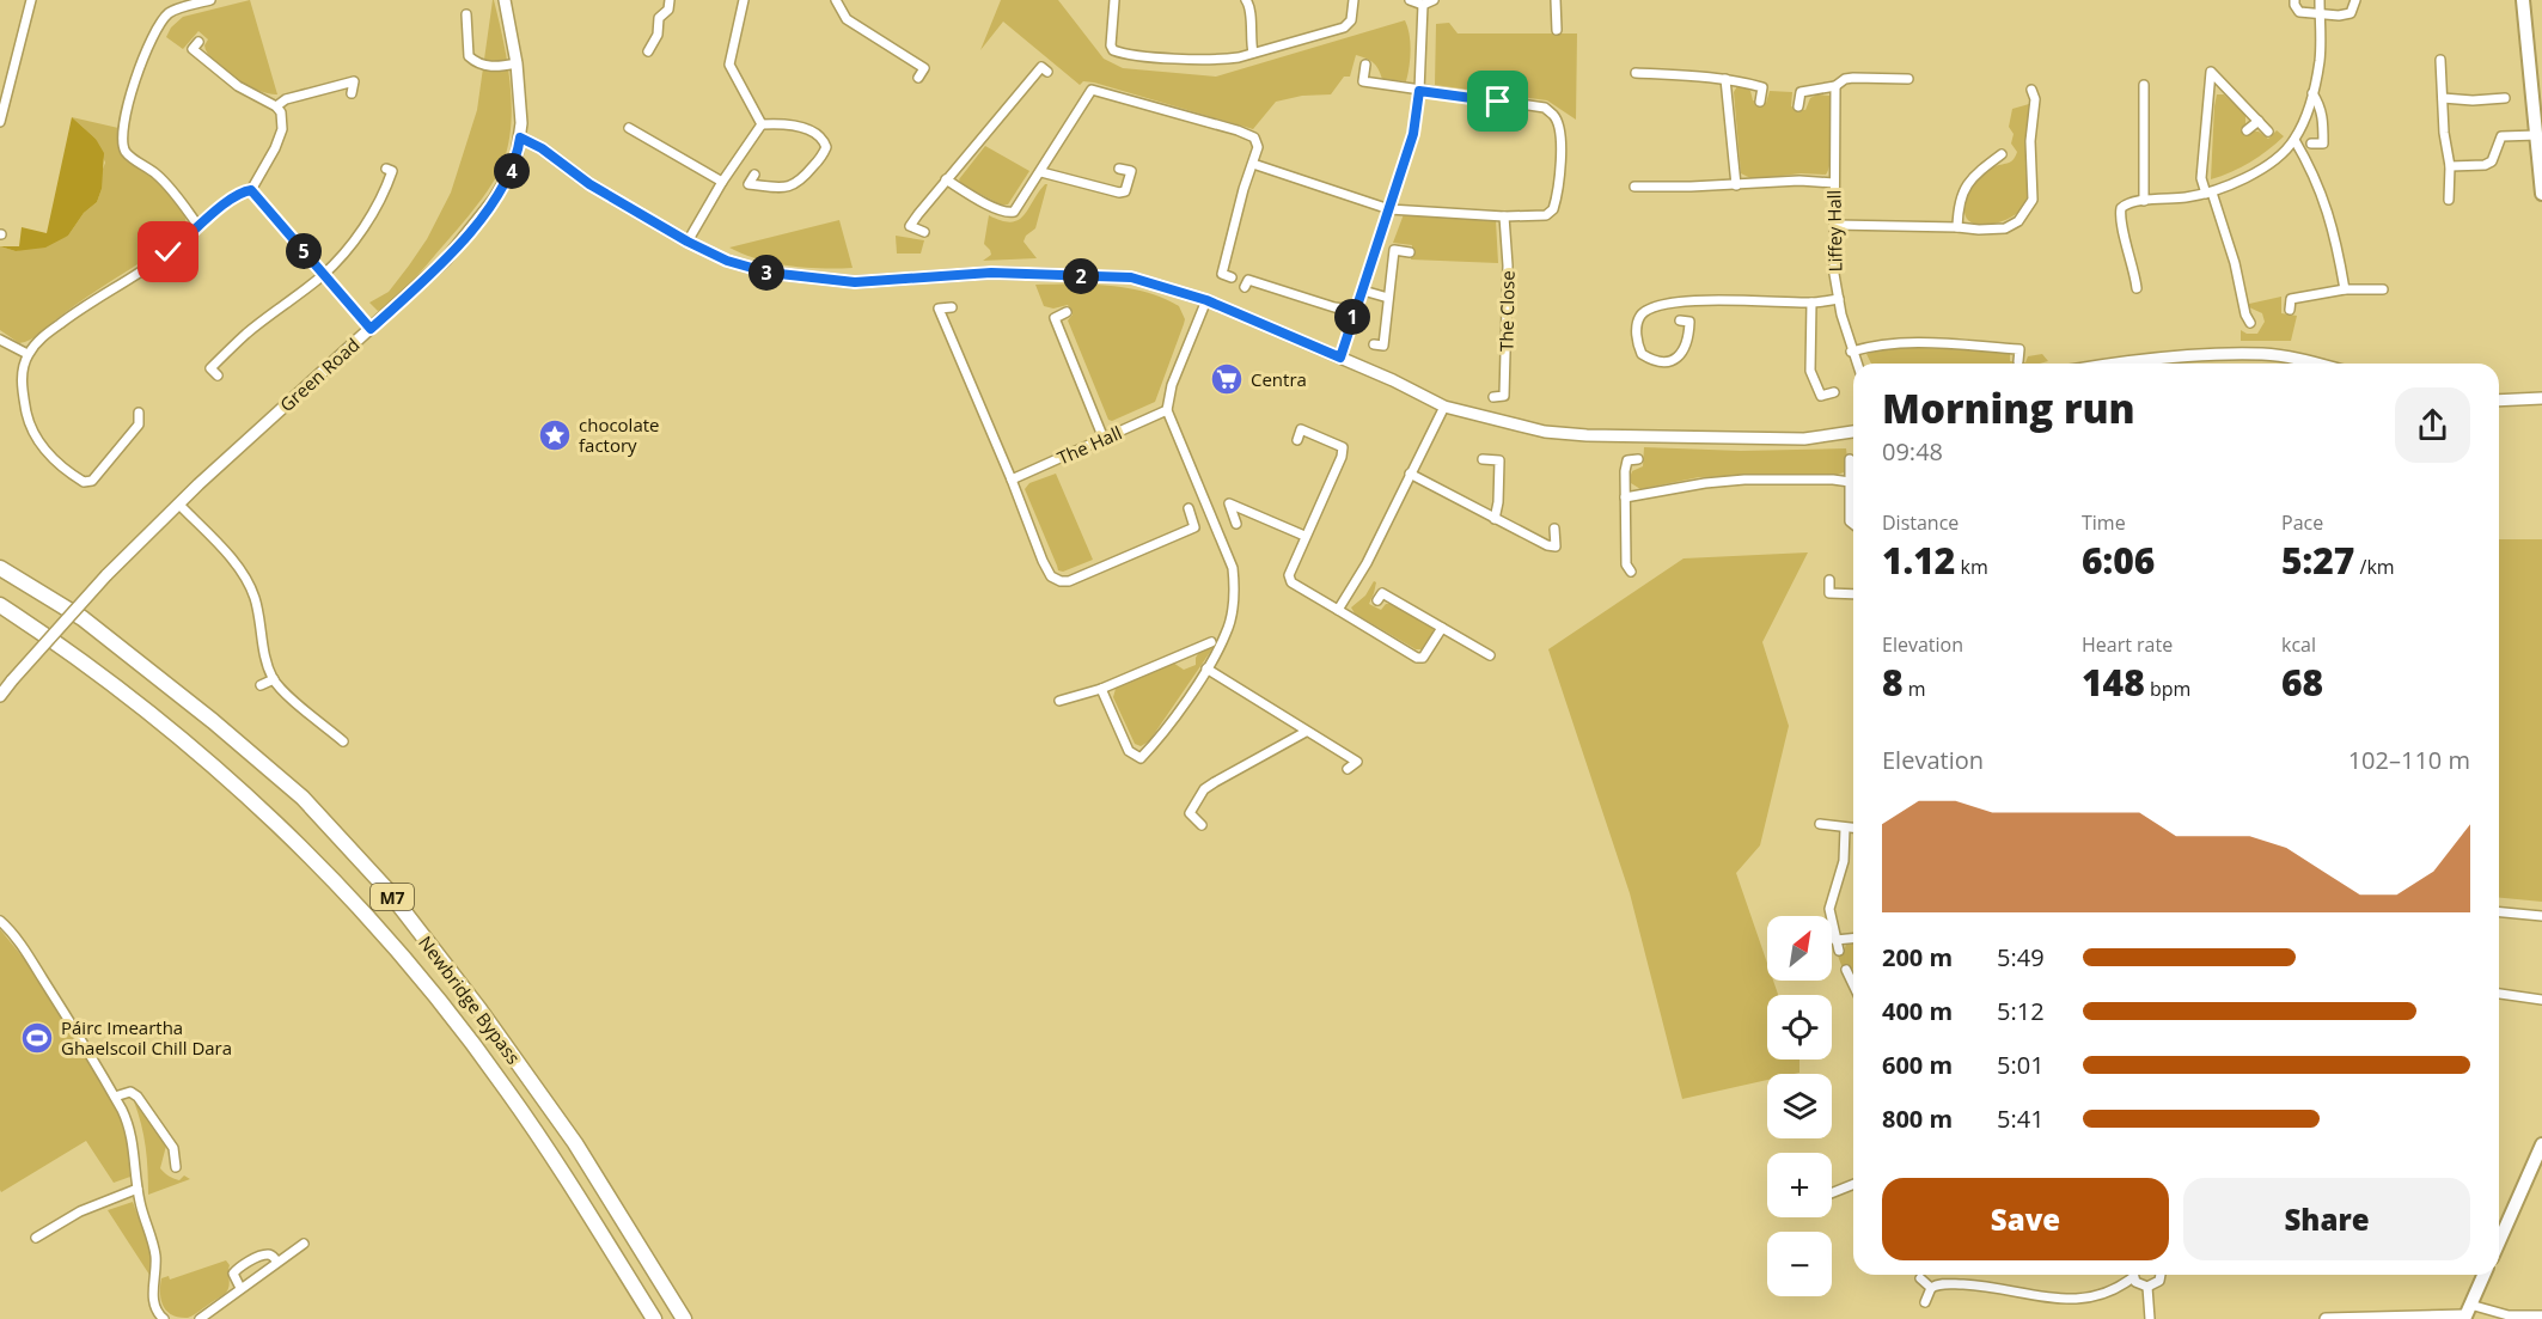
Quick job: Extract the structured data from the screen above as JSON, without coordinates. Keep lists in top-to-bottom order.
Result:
{
  "streets": {
    "highway": ["M7", "Newbridge Bypass"],
    "street": [
      "Liffey Hall",
      "The Close",
      "Green Road",
      "The Hall"
    ]
  },
  "places": {
    "supermarket": ["Centra"],
    "place": ["chocolate factory"],
    "sports": ["Páirc Imeartha Ghaelscoil Chill Dara"]
  },
  "north": "top right",
  "page": {
    "pins": [
      "4",
      "5",
      "3",
      "2",
      "1"
    ],
    "heading": ["Morning run", "09:48"],
    "stats": [
      ["Distance", "1.12 km"],
      ["Time", "6:06"],
      ["Pace", "5:27 /km"],
      ["Elevation", "8 m"],
      ["Heart rate", "148 bpm"],
      ["kcal", "68"]
    ],
    "chart": ["Elevation", "102–110 m"],
    "map_buttons": ["+", "−"],
    "list": [
      {
        "name": "200 m",
        "note": "5:49"
      },
      {
        "name": "400 m",
        "note": "5:12"
      },
      {
        "name": "600 m",
        "note": "5:01"
      },
      {
        "name": "800 m",
        "note": "5:41"
      }
    ],
    "buttons": ["Save", "Share"]
  }
}
